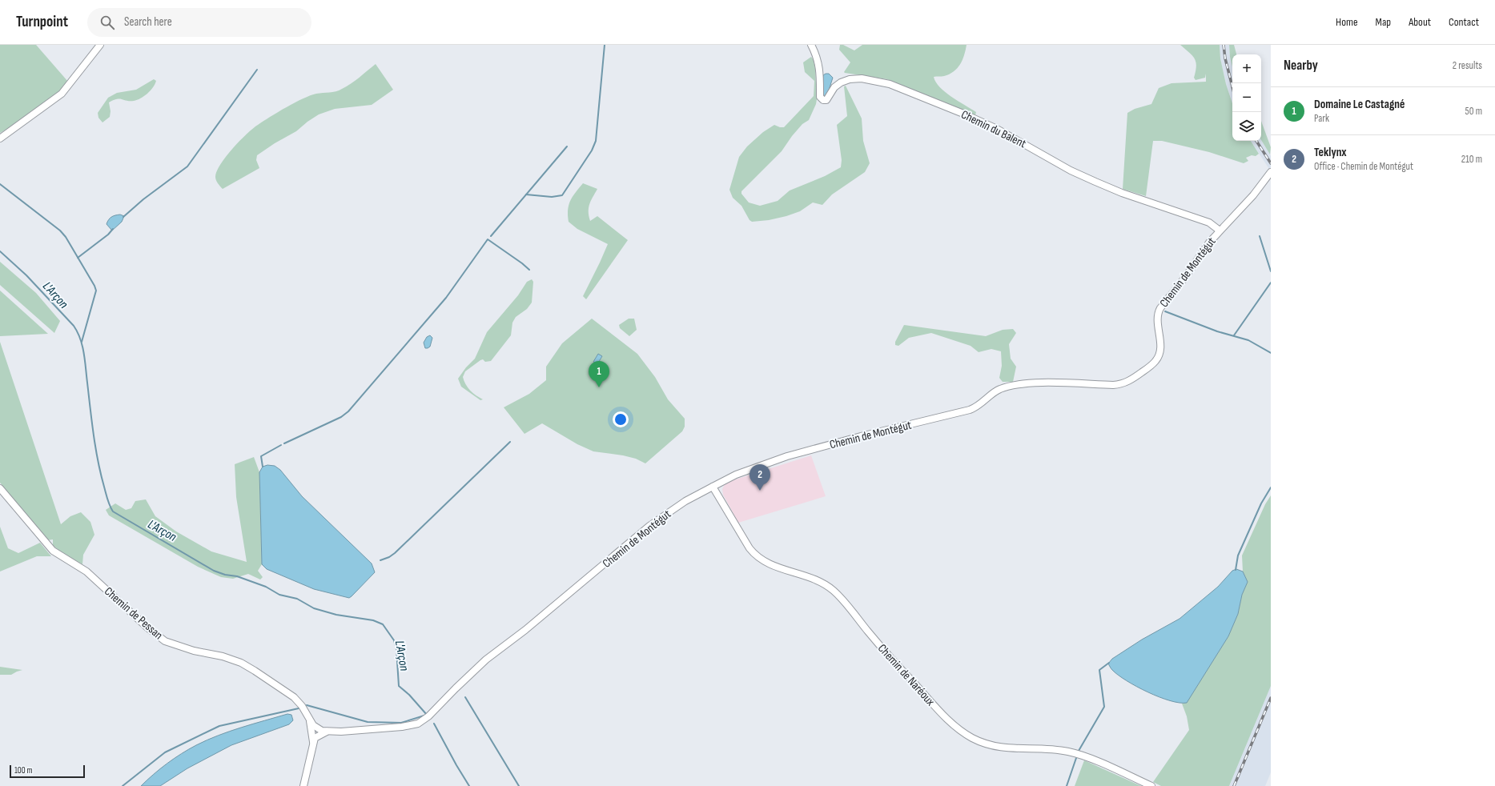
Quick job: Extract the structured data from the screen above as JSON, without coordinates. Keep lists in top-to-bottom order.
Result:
{
  "streets": {
    "street": [
      "Chemin du Balent",
      "Chemin de Montégut",
      "Chemin de Pessan",
      "Chemin de Naréoux"
    ]
  },
  "crossings": [
    ["Chemin du Balent", "Chemin de Montégut"],
    ["Chemin de Montégut", "Chemin de Pessan"],
    ["Chemin de Montégut", "Chemin de Naréoux"]
  ],
  "water": ["L'Arçon"],
  "scale_bar": "100 m",
  "page": {
    "header": "Turnpoint",
    "search": "Search here",
    "nav": [
      "Home",
      "Map",
      "About",
      "Contact"
    ],
    "heading": ["Nearby", "2 results"],
    "map_buttons": ["+", "−"],
    "list": [
      {
        "mark": "1",
        "name": "Domaine Le Castagné",
        "note": "Park",
        "value": "50 m"
      },
      {
        "mark": "2",
        "name": "Teklynx",
        "note": "Office · Chemin de Montégut",
        "value": "210 m"
      }
    ],
    "pins": ["1", "2"],
    "scale": "100 m"
  }
}
